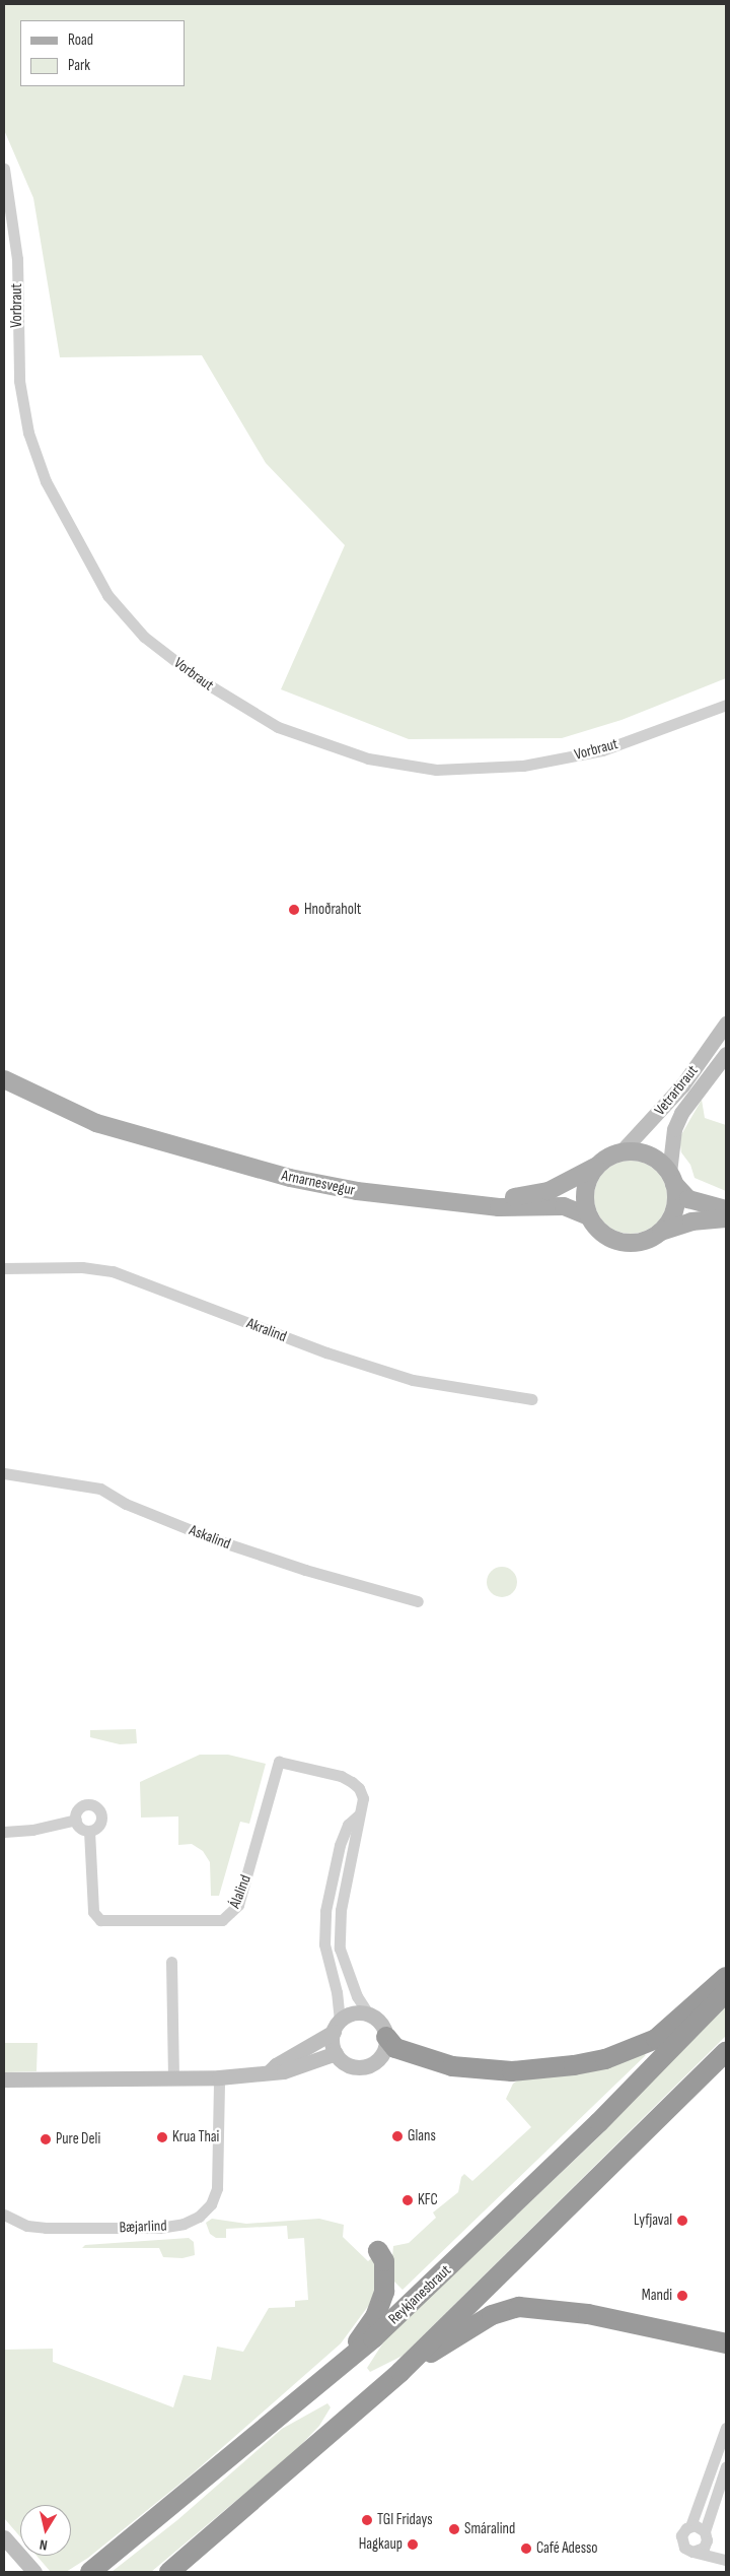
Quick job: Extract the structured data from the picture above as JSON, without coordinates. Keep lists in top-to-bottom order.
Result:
{
  "streets": {
    "highway": ["Reykjanesbraut"],
    "main road": ["Arnarnesvegur"],
    "street": [
      "Vorbraut",
      "Vetrarbraut",
      "Akralind",
      "Askalind",
      "Álalind",
      "Bæjarlind"
    ]
  },
  "crossings": [
    ["Vetrarbraut", "Arnarnesvegur"]
  ],
  "places": [
    "Hnoðraholt",
    "Glans",
    "Krua Thai",
    "Pure Deli",
    "KFC",
    "Lyfjaval",
    "Mandi",
    "TGI Fridays",
    "Smáralind",
    "Hagkaup",
    "Café Adesso"
  ],
  "legend": ["Road", "Park"],
  "north": "bottom"
}
